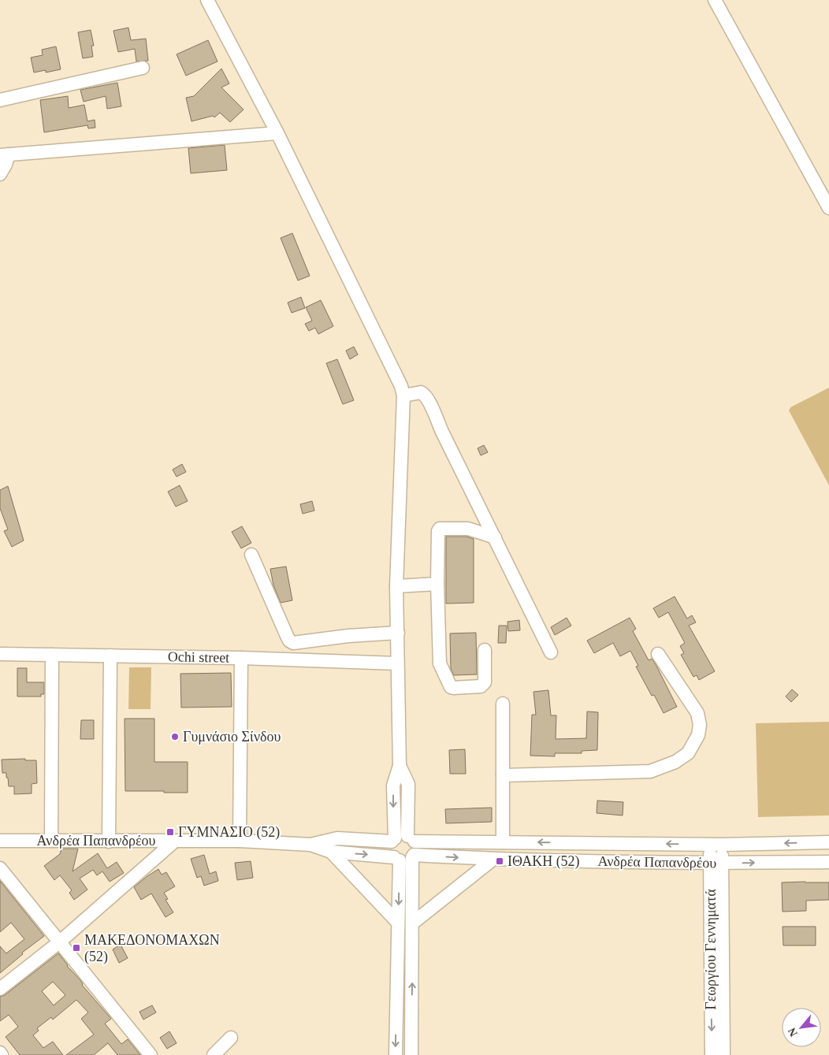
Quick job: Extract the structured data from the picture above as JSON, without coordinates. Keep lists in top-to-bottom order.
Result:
{
  "streets": {
    "street": ["Ochi street", "Ανδρέα Παπανδρέου", "Γεωργίου Γεννηματά"]
  },
  "crossings": [
    ["Ανδρέα Παπανδρέου", "Γεωργίου Γεννηματά"]
  ],
  "places": {
    "other": ["Γυμνάσιο Σίνδου"],
    "transit": ["ΓΥΜΝΑΣΙΟ (52)", "ΙΘΑΚΗ (52)", "ΜΑΚΕΔΟΝΟΜΑΧΩΝ (52)"]
  },
  "north": "bottom left"
}
